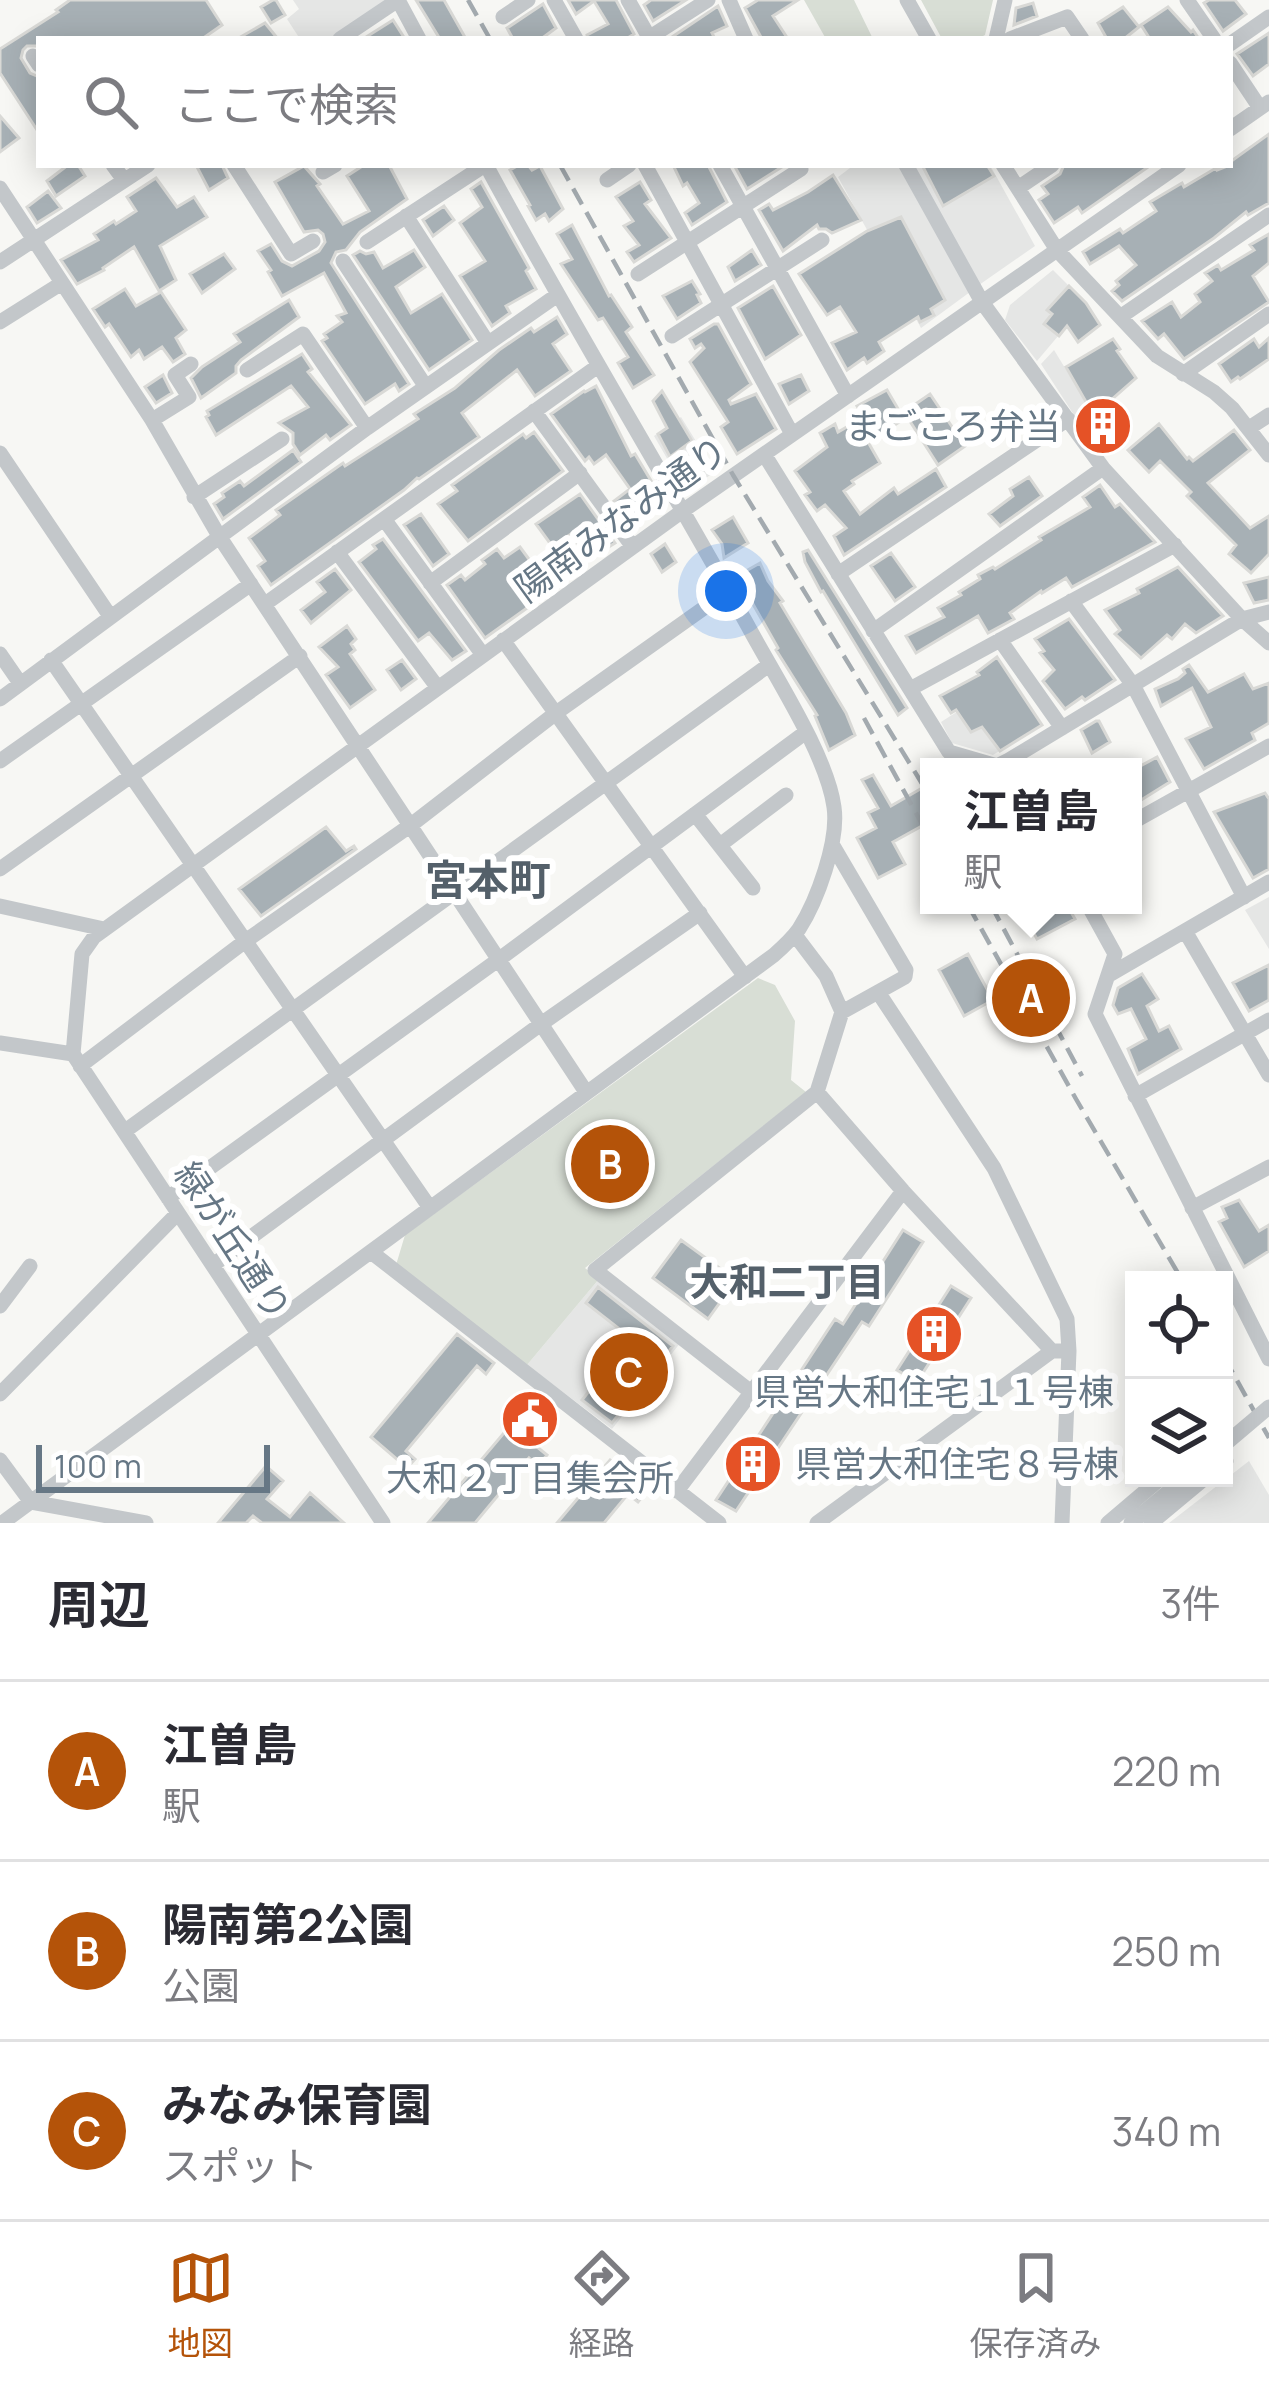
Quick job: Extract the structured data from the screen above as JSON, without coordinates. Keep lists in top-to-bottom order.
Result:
{
  "streets": {
    "street": ["陽南みなみ通り", "緑が丘通り"]
  },
  "districts": ["宮本町", "大和二丁目"],
  "places": {
    "building": ["まごころ弁当", "県営大和住宅１１号棟", "県営大和住宅８号棟"],
    "public building": ["大和２丁目集会所"]
  },
  "scale_bar": "100 m",
  "page": {
    "search": "ここで検索",
    "popup": ["江曽島", "駅"],
    "pins": ["A", "B", "C"],
    "scale": "100 m",
    "heading": ["周辺", "3件"],
    "list": [
      {
        "mark": "A",
        "name": "江曽島",
        "note": "駅",
        "value": "220 m"
      },
      {
        "mark": "B",
        "name": "陽南第2公園",
        "note": "公園",
        "value": "250 m"
      },
      {
        "mark": "C",
        "name": "みなみ保育園",
        "note": "スポット",
        "value": "340 m"
      }
    ],
    "nav": ["地図", "経路", "保存済み"]
  }
}
